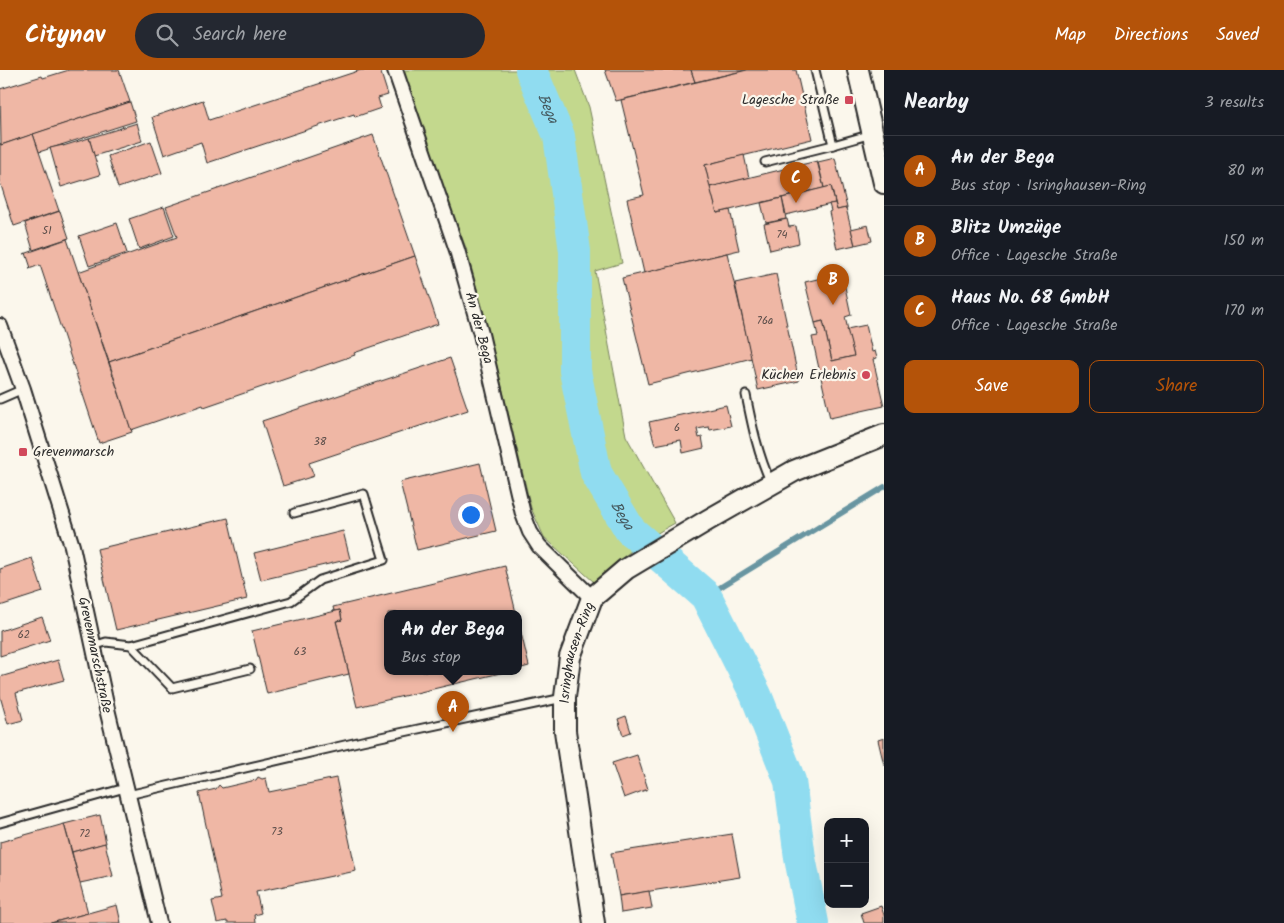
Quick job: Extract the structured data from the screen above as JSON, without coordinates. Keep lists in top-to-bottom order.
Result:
{
  "streets": {
    "street": ["An der Bega", "Isringhausen-Ring", "Grevenmarschstraße"]
  },
  "crossings": [
    ["An der Bega", "Isringhausen-Ring"]
  ],
  "water": ["Bega"],
  "places": {
    "transit": ["Lagesche Straße", "Grevenmarsch"],
    "other": ["Küchen Erlebnis"]
  },
  "house_numbers": [
    "51",
    "74",
    "76a",
    "6",
    "38",
    "62",
    "63",
    "73",
    "72"
  ],
  "page": {
    "header": "Citynav",
    "search": "Search here",
    "nav": ["Map", "Directions", "Saved"],
    "heading": ["Nearby", "3 results"],
    "list": [
      {
        "mark": "A",
        "name": "An der Bega",
        "note": "Bus stop · Isringhausen-Ring",
        "value": "80 m"
      },
      {
        "mark": "B",
        "name": "Blitz Umzüge",
        "note": "Office · Lagesche Straße",
        "value": "150 m"
      },
      {
        "mark": "C",
        "name": "Haus No. 68 GmbH",
        "note": "Office · Lagesche Straße",
        "value": "170 m"
      }
    ],
    "pins": ["C", "B", "A"],
    "buttons": ["Save", "Share"],
    "popup": ["An der Bega", "Bus stop"],
    "map_buttons": ["+", "−"]
  }
}
